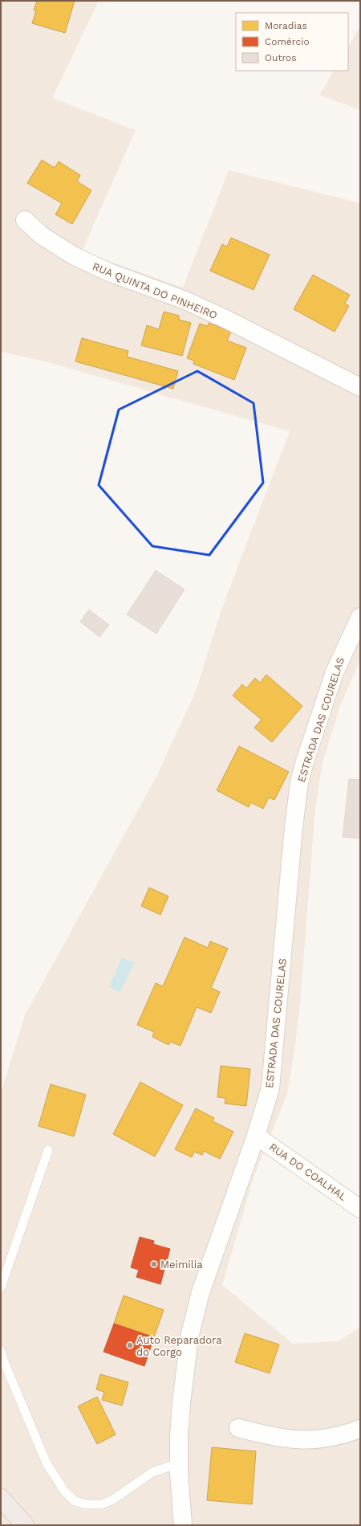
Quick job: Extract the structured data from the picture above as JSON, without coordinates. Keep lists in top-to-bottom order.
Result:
{
  "streets": {
    "main road": ["RUA QUINTA DO PINHEIRO", "ESTRADA DAS COURELAS", "RUA DO COALHAL"]
  },
  "crossings": [
    ["ESTRADA DAS COURELAS", "RUA DO COALHAL"]
  ],
  "places": ["Meimilia", "Auto Reparadora do Corgo"],
  "legend": ["Moradias", "Comércio", "Outros"]
}
